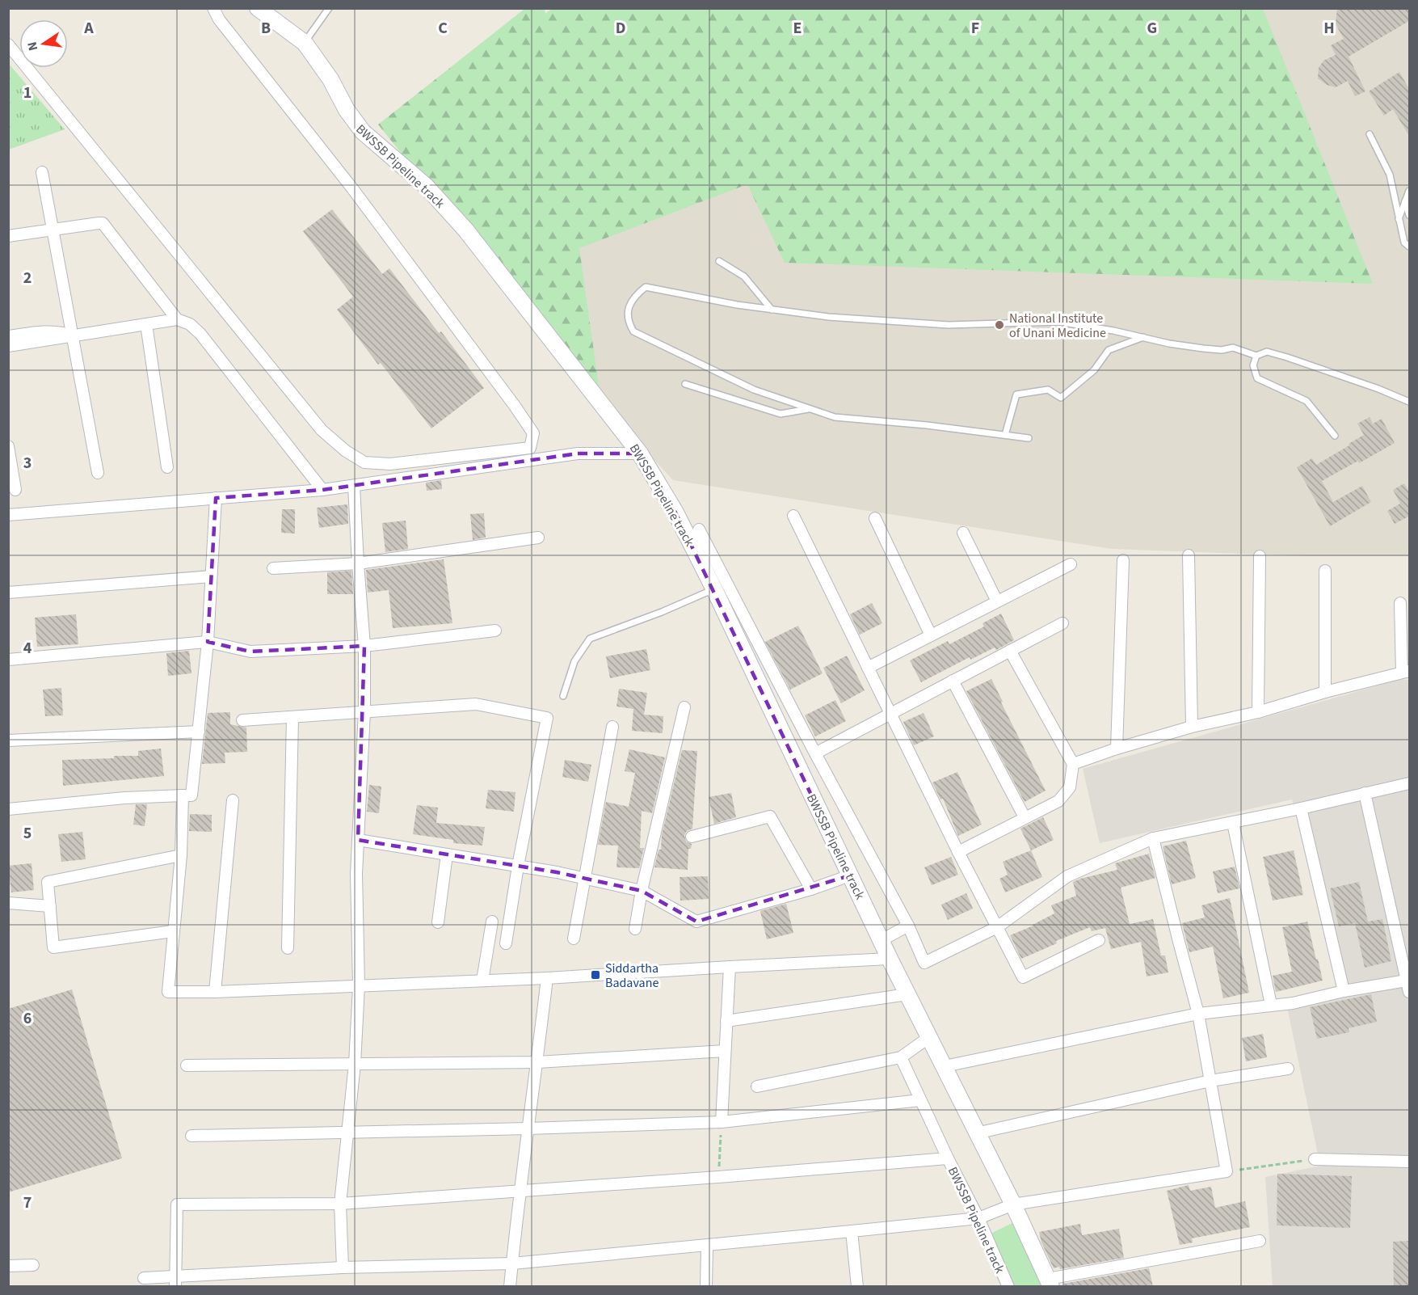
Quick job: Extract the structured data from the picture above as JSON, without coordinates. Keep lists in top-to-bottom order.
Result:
{
  "streets": {
    "street": ["BWSSB Pipeline track"]
  },
  "places": {
    "other": ["National Institute of Unani Medicine"],
    "transit": ["Siddartha Badavane"]
  },
  "north": "left",
  "grid": {
    "columns": [
      "A",
      "B",
      "C",
      "D",
      "E",
      "F",
      "G",
      "H"
    ],
    "rows": [
      "1",
      "2",
      "3",
      "4",
      "5",
      "6",
      "7"
    ]
  }
}
